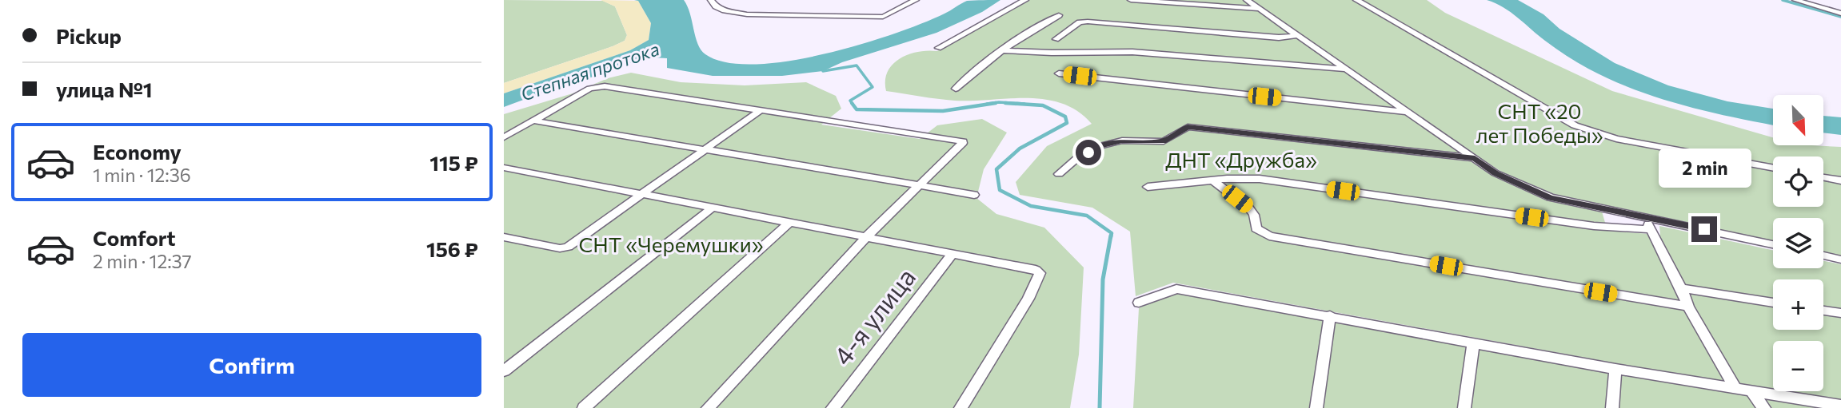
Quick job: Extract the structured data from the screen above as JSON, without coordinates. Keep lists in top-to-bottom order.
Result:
{
  "streets": {
    "street": ["4-я улица"]
  },
  "water": ["Степная протока"],
  "parks": ["СНТ «20 лет Победы»", "ДНТ «Дружба»", "СНТ «Черемушки»"],
  "north": "bottom right",
  "page": {
    "banner": ["Pickup", "улица №1"],
    "map_buttons": ["+", "−"],
    "list": [
      {
        "name": "Economy",
        "note": "1 min · 12:36",
        "value": "115 ₽"
      },
      {
        "name": "Comfort",
        "note": "2 min · 12:37",
        "value": "156 ₽"
      }
    ],
    "bubble": "2 min",
    "buttons": "Confirm"
  }
}
